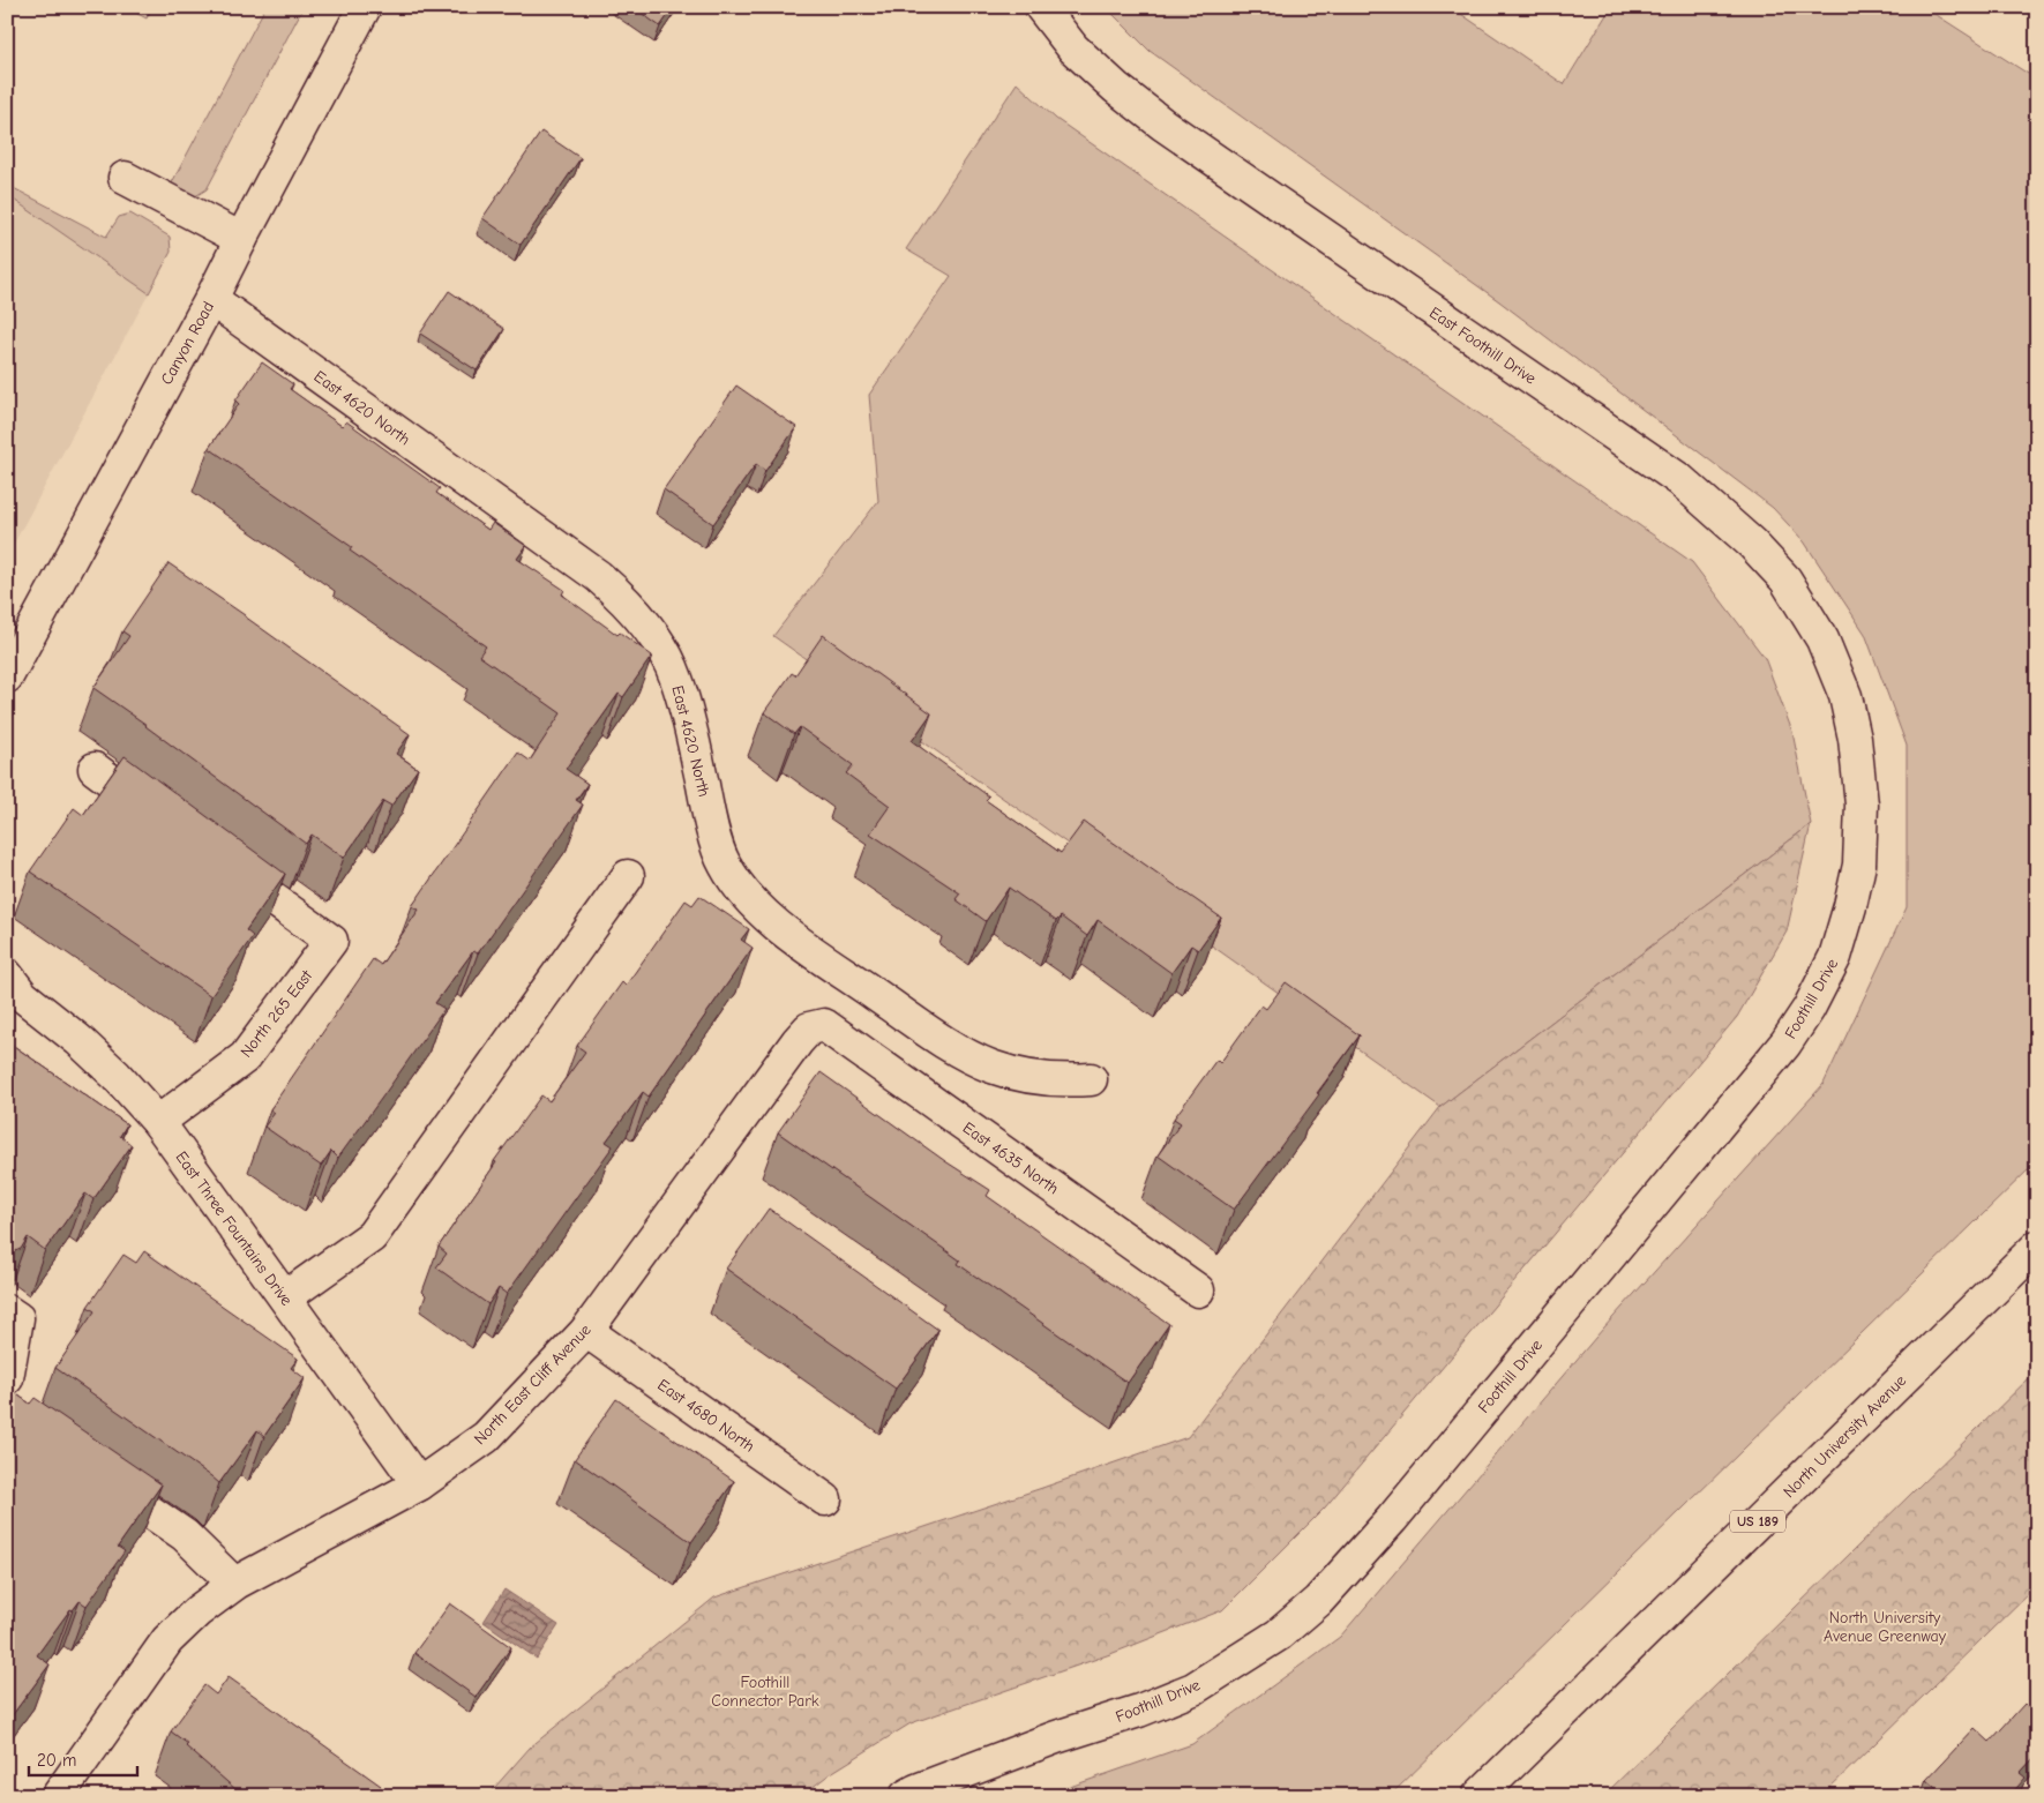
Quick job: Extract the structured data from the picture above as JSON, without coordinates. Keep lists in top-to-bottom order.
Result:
{
  "streets": {
    "main road": [
      "Canyon Road",
      "East Foothill Drive",
      "East 4620 North",
      "Foothill Drive",
      "North 265 East",
      "East 4635 North",
      "East Three Fountains Drive",
      "North East Cliff Avenue",
      "East 4680 North",
      "North University Avenue",
      "US 189"
    ]
  },
  "crossings": [
    ["Canyon Road", "East 4620 North"],
    ["East Foothill Drive", "Foothill Drive"],
    ["North 265 East", "East Three Fountains Drive"],
    ["East 4635 North", "North East Cliff Avenue"],
    ["East Three Fountains Drive", "North East Cliff Avenue"],
    ["North East Cliff Avenue", "East 4680 North"]
  ],
  "parks": ["North University Avenue Greenway", "Foothill Connector Park"],
  "scale_bar": "20 m"
}
